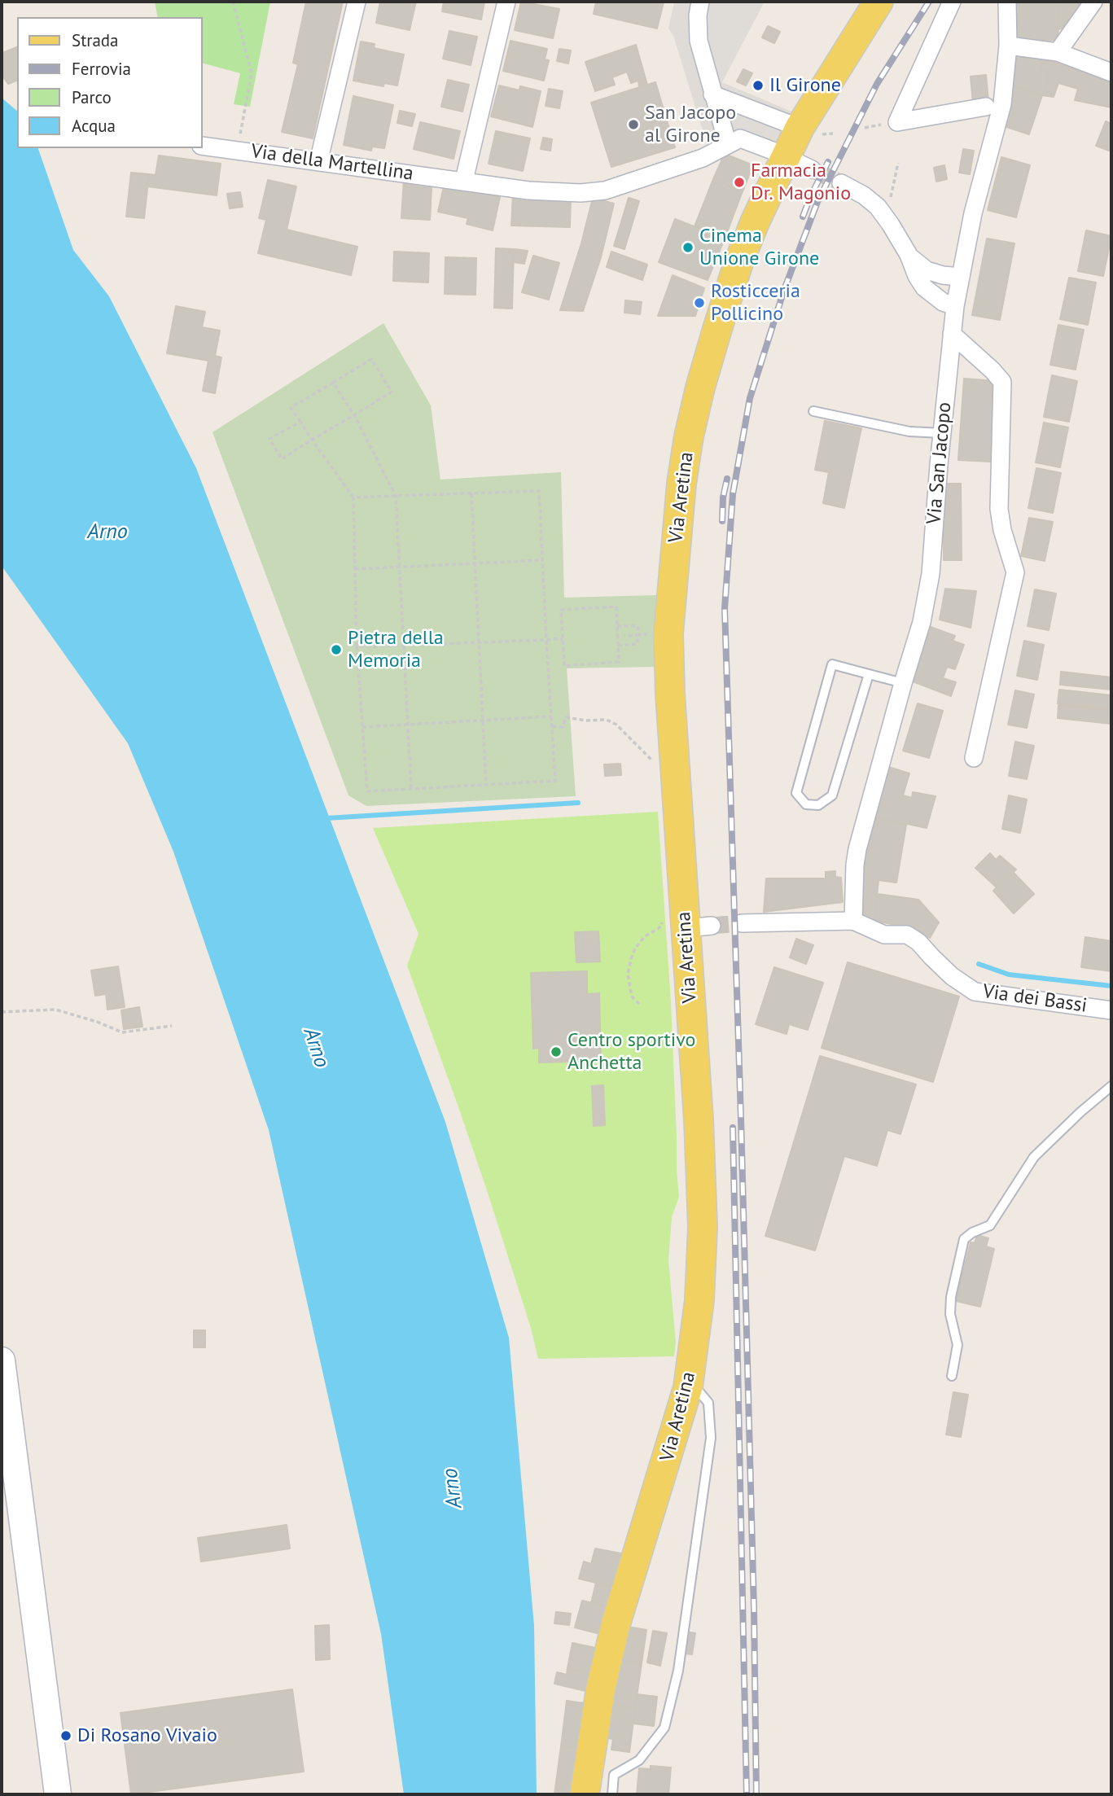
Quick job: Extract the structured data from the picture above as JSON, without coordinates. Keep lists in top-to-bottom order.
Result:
{
  "streets": {
    "main road": ["Via Aretina"],
    "street": ["Via della Martellina", "Via San Jacopo", "Via dei Bassi"]
  },
  "crossings": [
    ["Via San Jacopo", "Via dei Bassi"]
  ],
  "water": ["Arno"],
  "places": [
    "Il Girone",
    "San Jacopo al Girone",
    "Farmacia Dr. Magonio",
    "Cinema Unione Girone",
    "Rosticceria Pollicino",
    "Pietra della Memoria",
    "Centro sportivo Anchetta",
    "Di Rosano Vivaio"
  ],
  "legend": [
    "Strada",
    "Ferrovia",
    "Parco",
    "Acqua"
  ]
}
